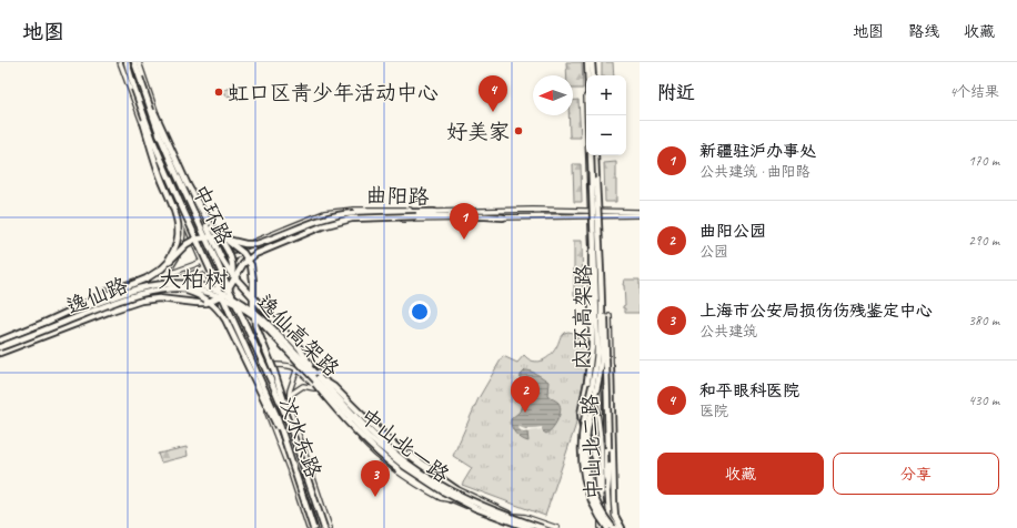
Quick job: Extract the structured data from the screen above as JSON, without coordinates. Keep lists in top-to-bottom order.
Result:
{
  "streets": {
    "highway": ["中环路", "内环高架路", "逸仙高架路"],
    "main road": [
      "曲阳路",
      "逸仙路",
      "汶水东路",
      "中山北一路",
      "中山北二路"
    ]
  },
  "crossings": [
    ["曲阳路", "逸仙路"],
    ["曲阳路", "内环高架路"],
    ["曲阳路", "汶水东路"],
    ["曲阳路", "中山北一路"],
    ["曲阳路", "中山北二路"],
    ["中环路", "汶水东路"],
    ["逸仙路", "逸仙高架路"],
    ["逸仙路", "汶水东路"],
    ["内环高架路", "中山北二路"],
    ["逸仙高架路", "中山北一路"],
    ["汶水东路", "中山北一路"]
  ],
  "districts": ["大柏树"],
  "places": ["虹口区青少年活动中心", "好美家"],
  "north": "left",
  "page": {
    "header": "地图",
    "nav": ["地图", "路线", "收藏"],
    "heading": ["附近", "4个结果"],
    "map_buttons": ["+", "−"],
    "pins": [
      "4",
      "1",
      "2",
      "3"
    ],
    "list": [
      {
        "mark": "1",
        "name": "新疆驻沪办事处",
        "note": "公共建筑 · 曲阳路",
        "value": "170 m"
      },
      {
        "mark": "2",
        "name": "曲阳公园",
        "note": "公园",
        "value": "290 m"
      },
      {
        "mark": "3",
        "name": "上海市公安局损伤伤残鉴定中心",
        "note": "公共建筑",
        "value": "380 m"
      },
      {
        "mark": "4",
        "name": "和平眼科医院",
        "note": "医院",
        "value": "430 m"
      }
    ],
    "buttons": ["收藏", "分享"]
  }
}
